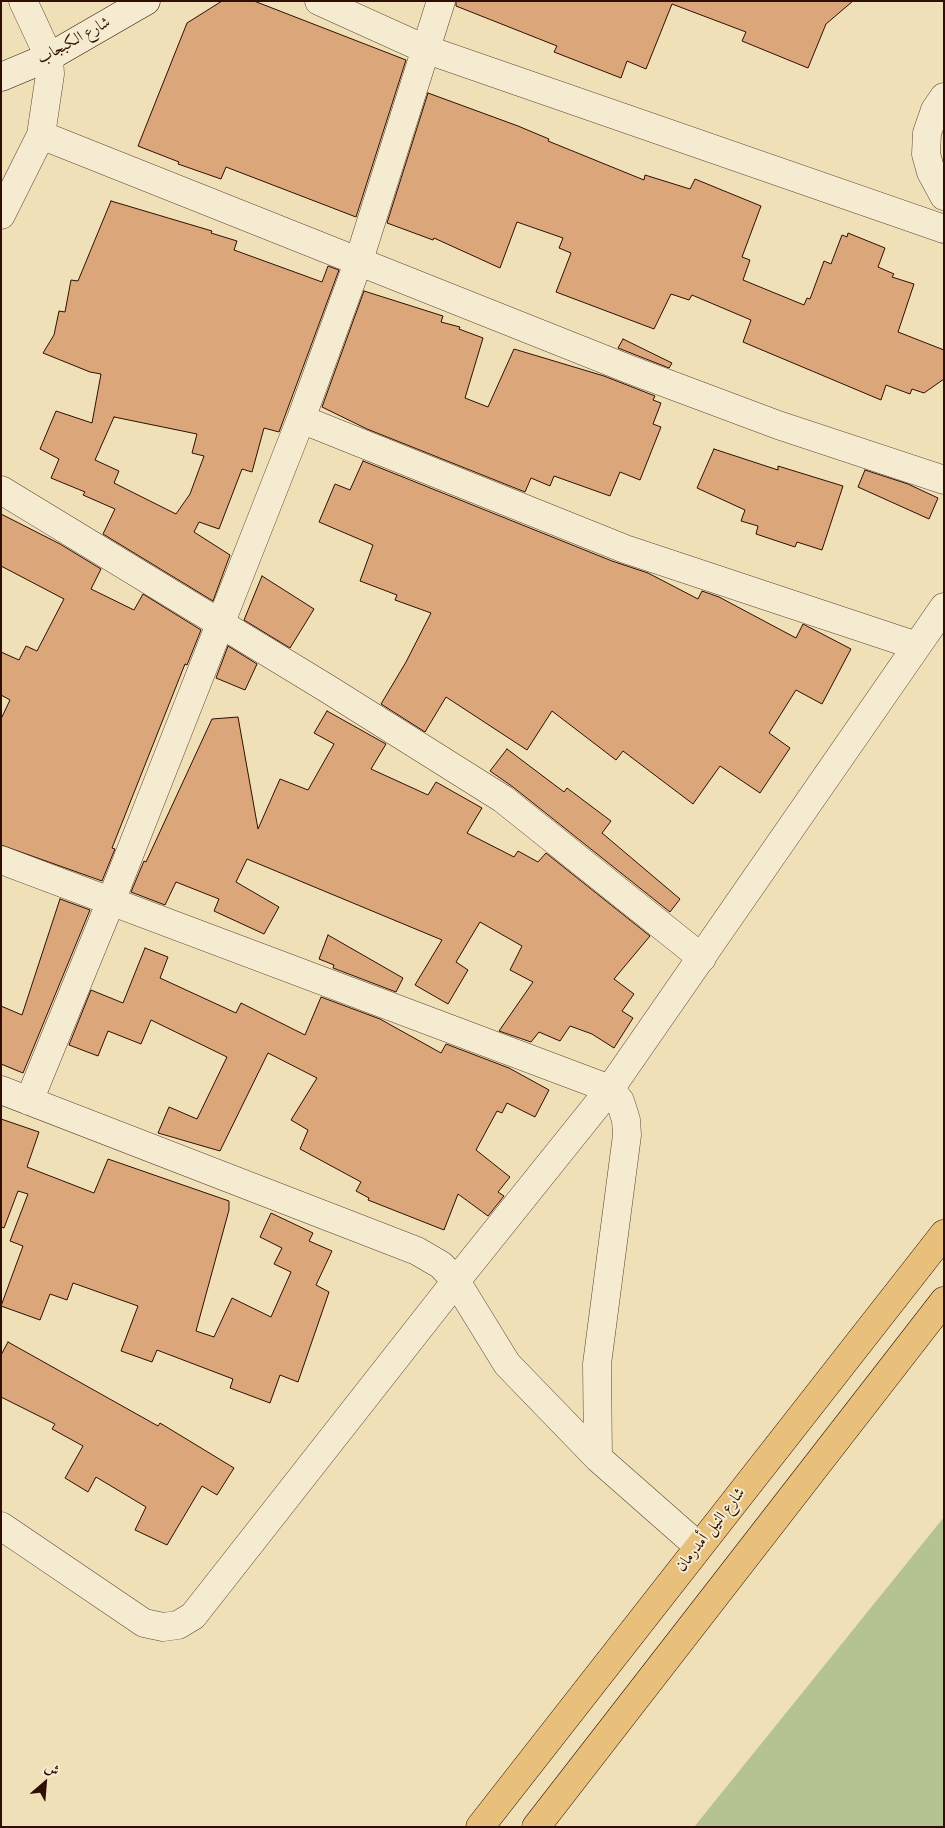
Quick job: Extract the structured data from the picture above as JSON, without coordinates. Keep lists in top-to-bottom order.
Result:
{
  "streets": {
    "main road": ["شارع النيل أمدرمان"],
    "street": ["شارع الكبجاب"]
  },
  "north": "top right"
}
